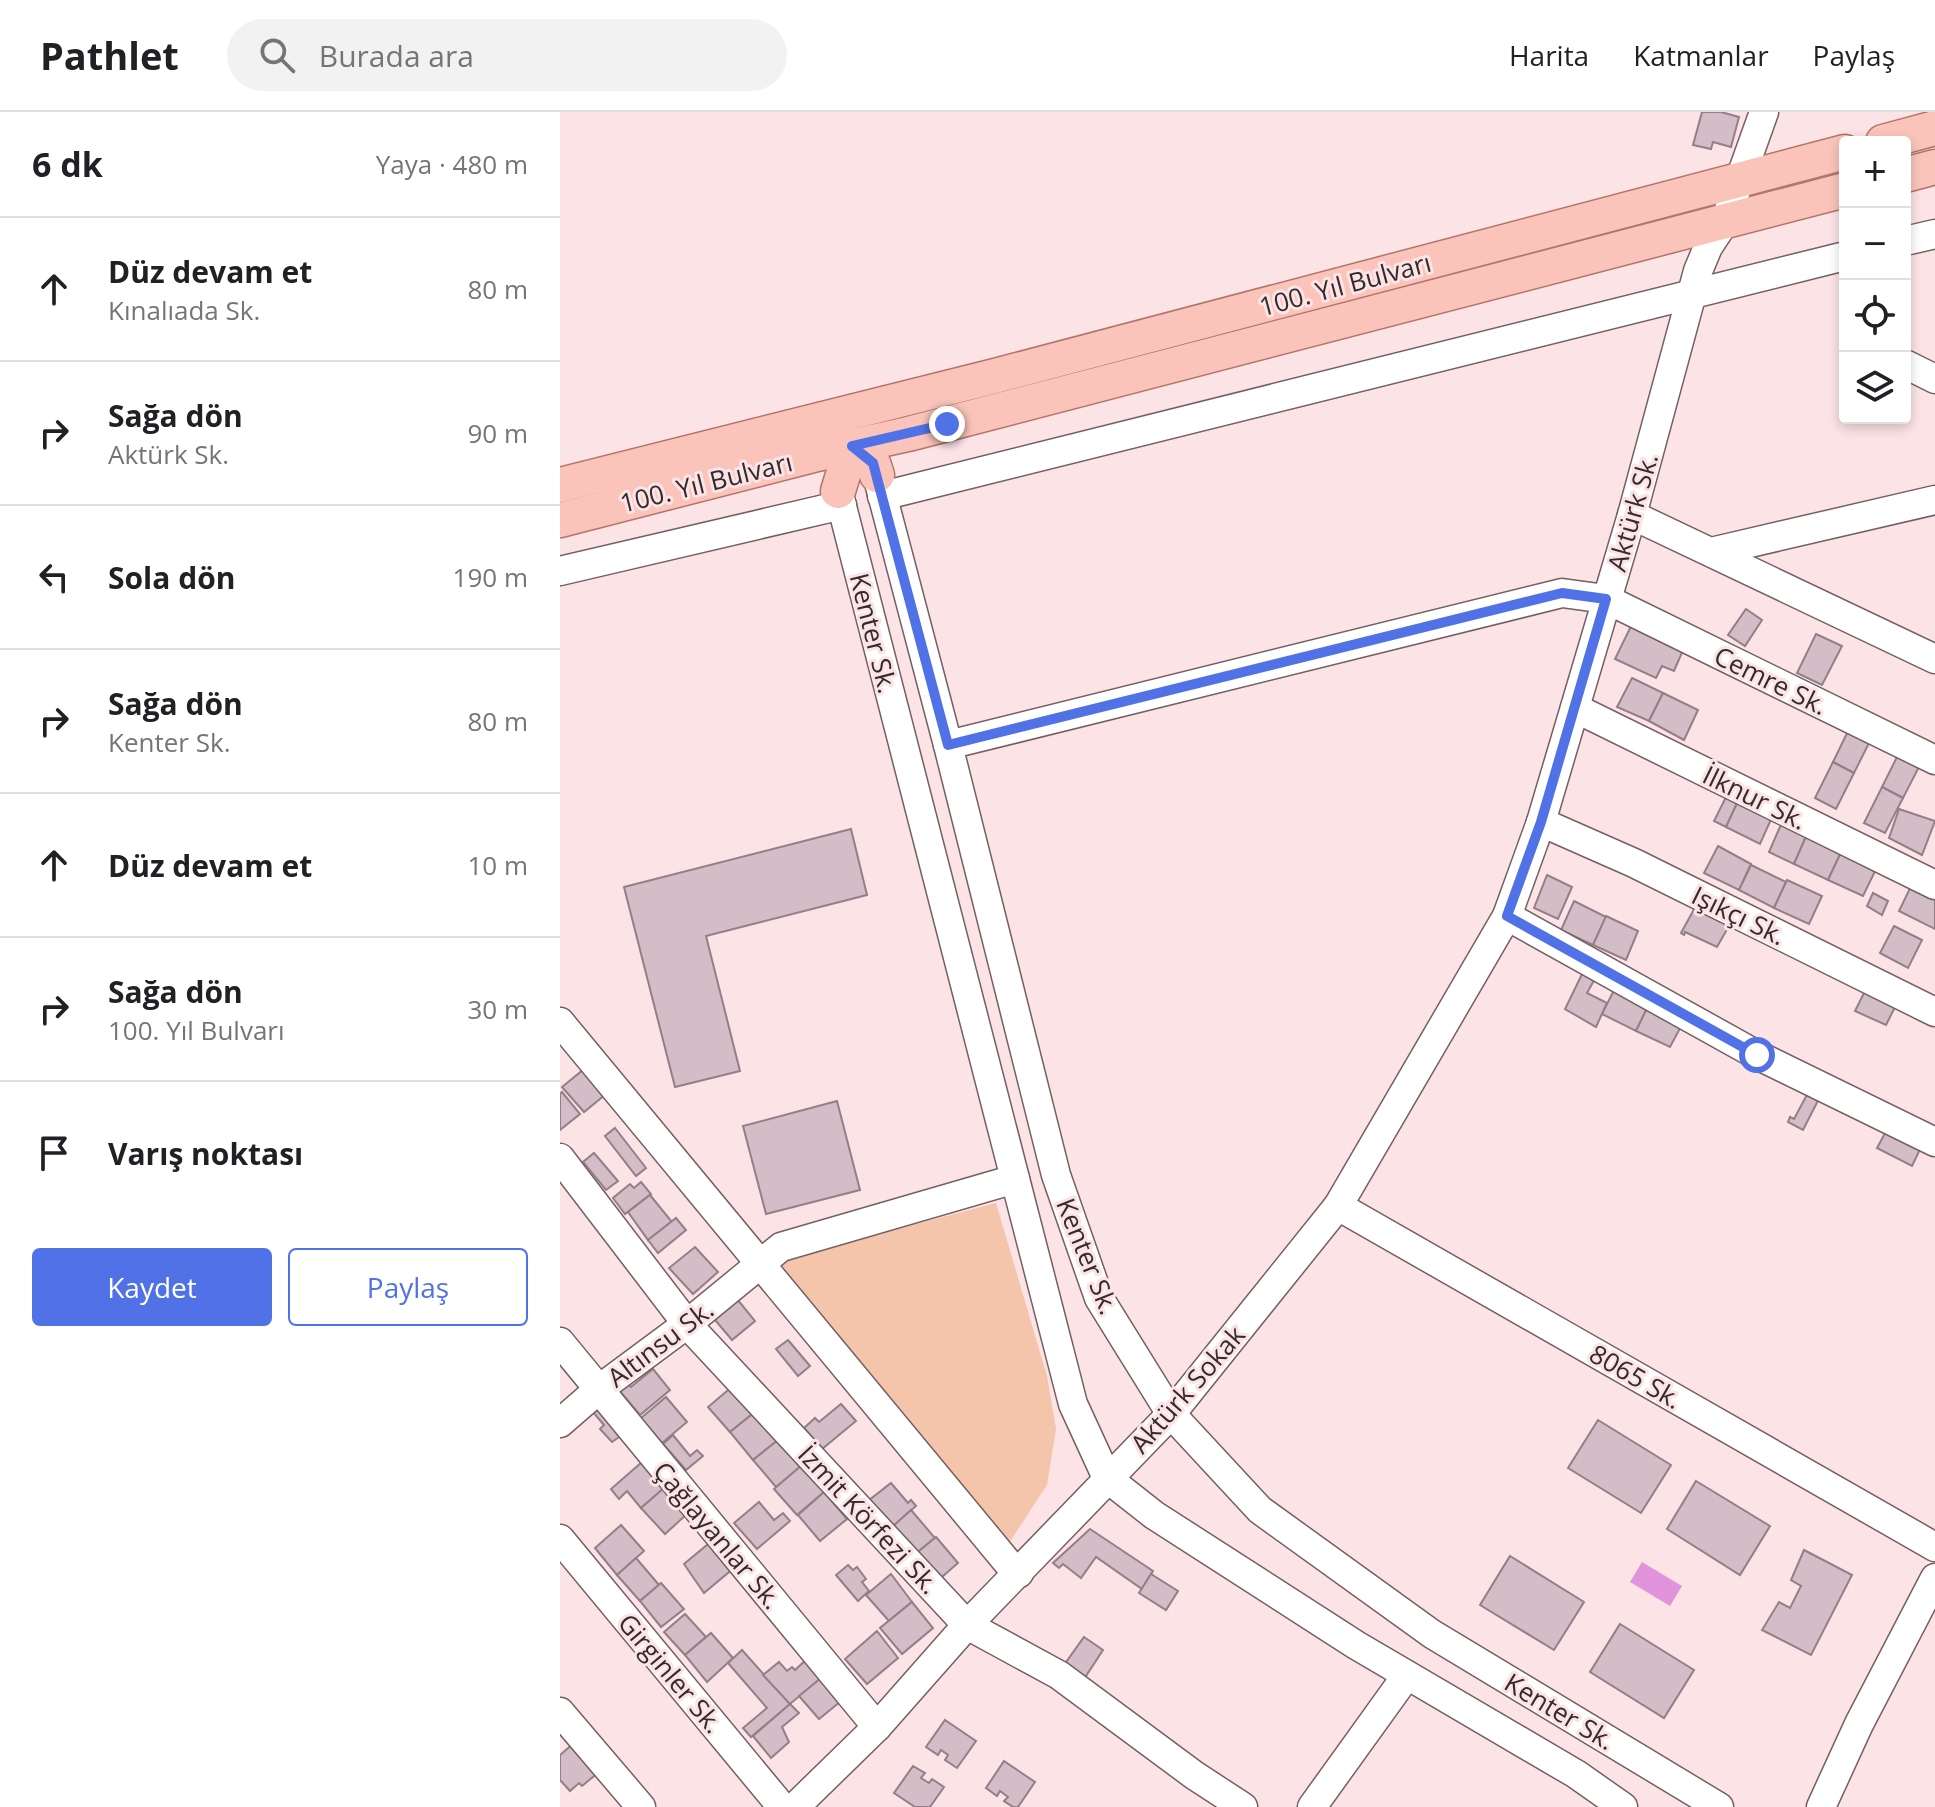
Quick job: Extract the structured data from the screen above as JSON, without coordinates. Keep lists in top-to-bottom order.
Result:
{
  "streets": {
    "main road": ["100. Yıl Bulvarı"],
    "street": [
      "Aktürk Sk.",
      "Kenter Sk.",
      "Cemre Sk.",
      "İlknur Sk.",
      "Işıkçı Sk.",
      "Altınsu Sk.",
      "8065 Sk.",
      "Aktürk Sokak",
      "İzmit Körfezi Sk.",
      "Çağlayanlar Sk.",
      "Girginler Sk."
    ]
  },
  "crossings": [
    ["100. Yıl Bulvarı", "Aktürk Sk."],
    ["Aktürk Sk.", "Cemre Sk."],
    ["Aktürk Sk.", "İlknur Sk."],
    ["Aktürk Sk.", "Işıkçı Sk."],
    ["Aktürk Sk.", "Aktürk Sokak"],
    ["Kenter Sk.", "Cemre Sk."],
    ["Kenter Sk.", "Altınsu Sk."],
    ["Kenter Sk.", "Aktürk Sokak"],
    ["Altınsu Sk.", "İzmit Körfezi Sk."],
    ["Altınsu Sk.", "Çağlayanlar Sk."],
    ["8065 Sk.", "Aktürk Sokak"],
    ["Aktürk Sokak", "İzmit Körfezi Sk."],
    ["Aktürk Sokak", "Çağlayanlar Sk."]
  ],
  "page": {
    "header": "Pathlet",
    "search": "Burada ara",
    "nav": ["Harita", "Katmanlar", "Paylaş"],
    "heading": ["6 dk", "Yaya · 480 m"],
    "map_buttons": ["+", "−"],
    "list": [
      ["Düz devam et", "Kınalıada Sk.", "80 m"],
      ["Sağa dön", "Aktürk Sk.", "90 m"],
      ["Sola dön", "190 m"],
      ["Sağa dön", "Kenter Sk.", "80 m"],
      ["Düz devam et", "10 m"],
      ["Sağa dön", "100. Yıl Bulvarı", "30 m"],
      "Varış noktası"
    ],
    "buttons": ["Kaydet", "Paylaş"]
  }
}
